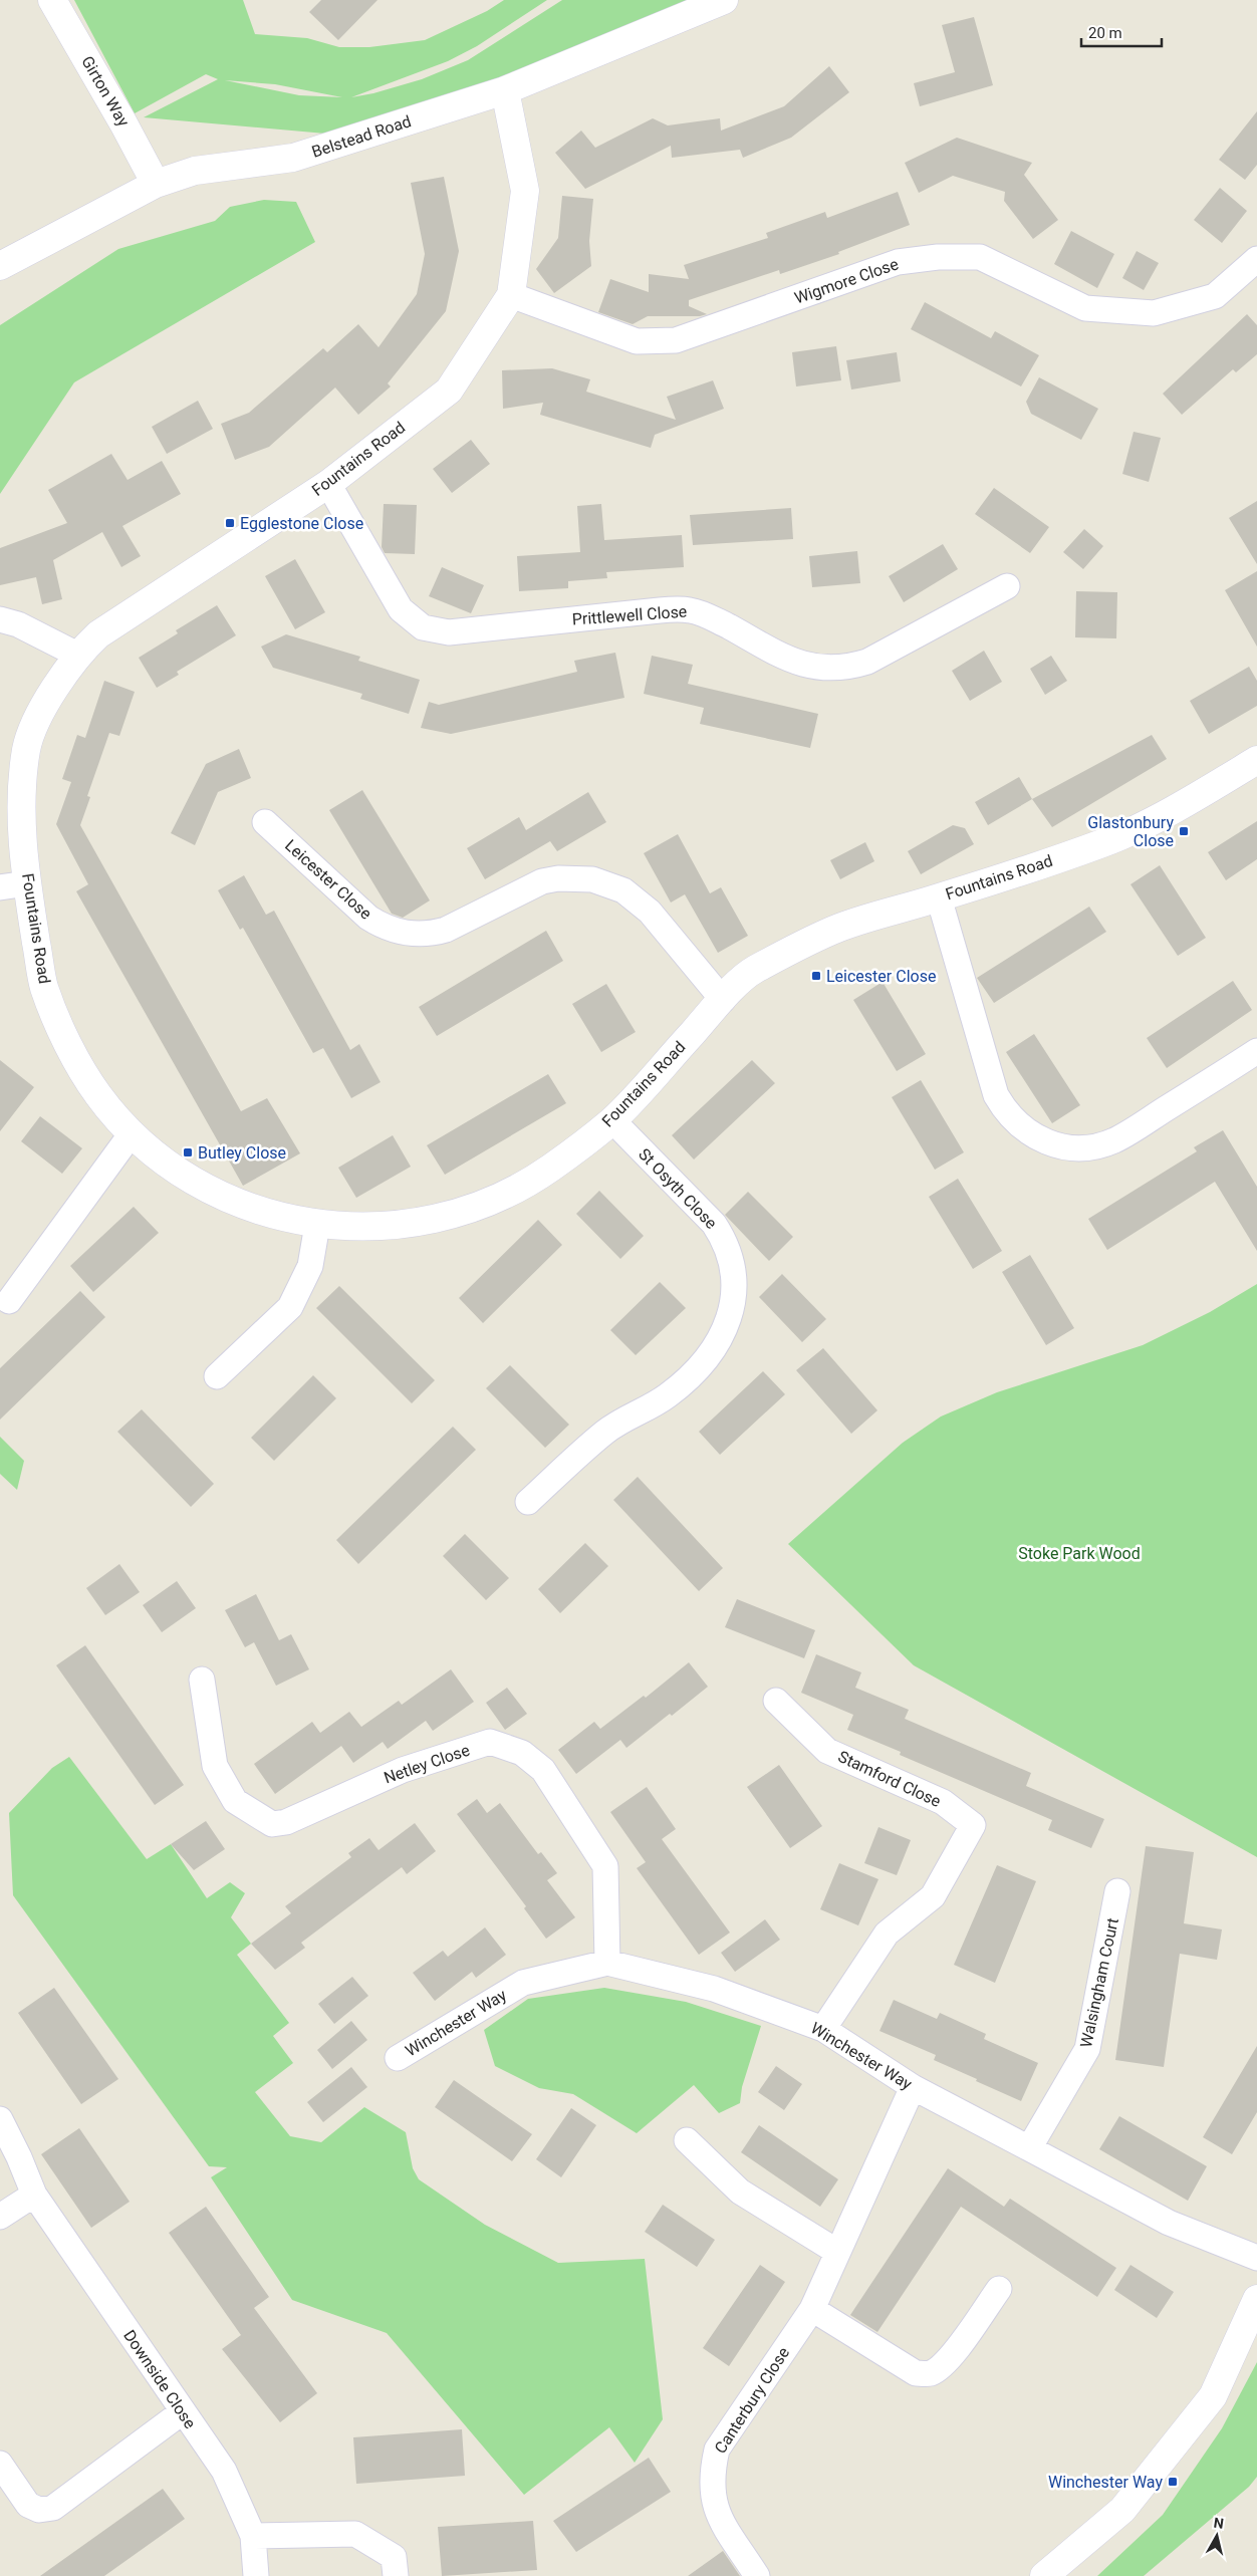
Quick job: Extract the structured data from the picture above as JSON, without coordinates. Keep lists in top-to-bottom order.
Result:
{
  "streets": {
    "street": [
      "Girton Way",
      "Belstead Road",
      "Wigmore Close",
      "Fountains Road",
      "Prittlewell Close",
      "Leicester Close",
      "St Osyth Close",
      "Netley Close",
      "Stamford Close",
      "Walsingham Court",
      "Winchester Way",
      "Downside Close",
      "Canterbury Close"
    ]
  },
  "crossings": [
    ["Girton Way", "Belstead Road"],
    ["Belstead Road", "Fountains Road"],
    ["Wigmore Close", "Fountains Road"],
    ["Fountains Road", "Prittlewell Close"],
    ["Fountains Road", "Leicester Close"],
    ["Fountains Road", "St Osyth Close"],
    ["Netley Close", "Winchester Way"],
    ["Stamford Close", "Winchester Way"],
    ["Walsingham Court", "Winchester Way"],
    ["Winchester Way", "Canterbury Close"]
  ],
  "parks": ["Stoke Park Wood"],
  "places": {
    "transit": [
      "Egglestone Close",
      "Glastonbury Close",
      "Leicester Close",
      "Butley Close",
      "Winchester Way"
    ]
  },
  "scale_bar": "20 m",
  "north": "top"
}
